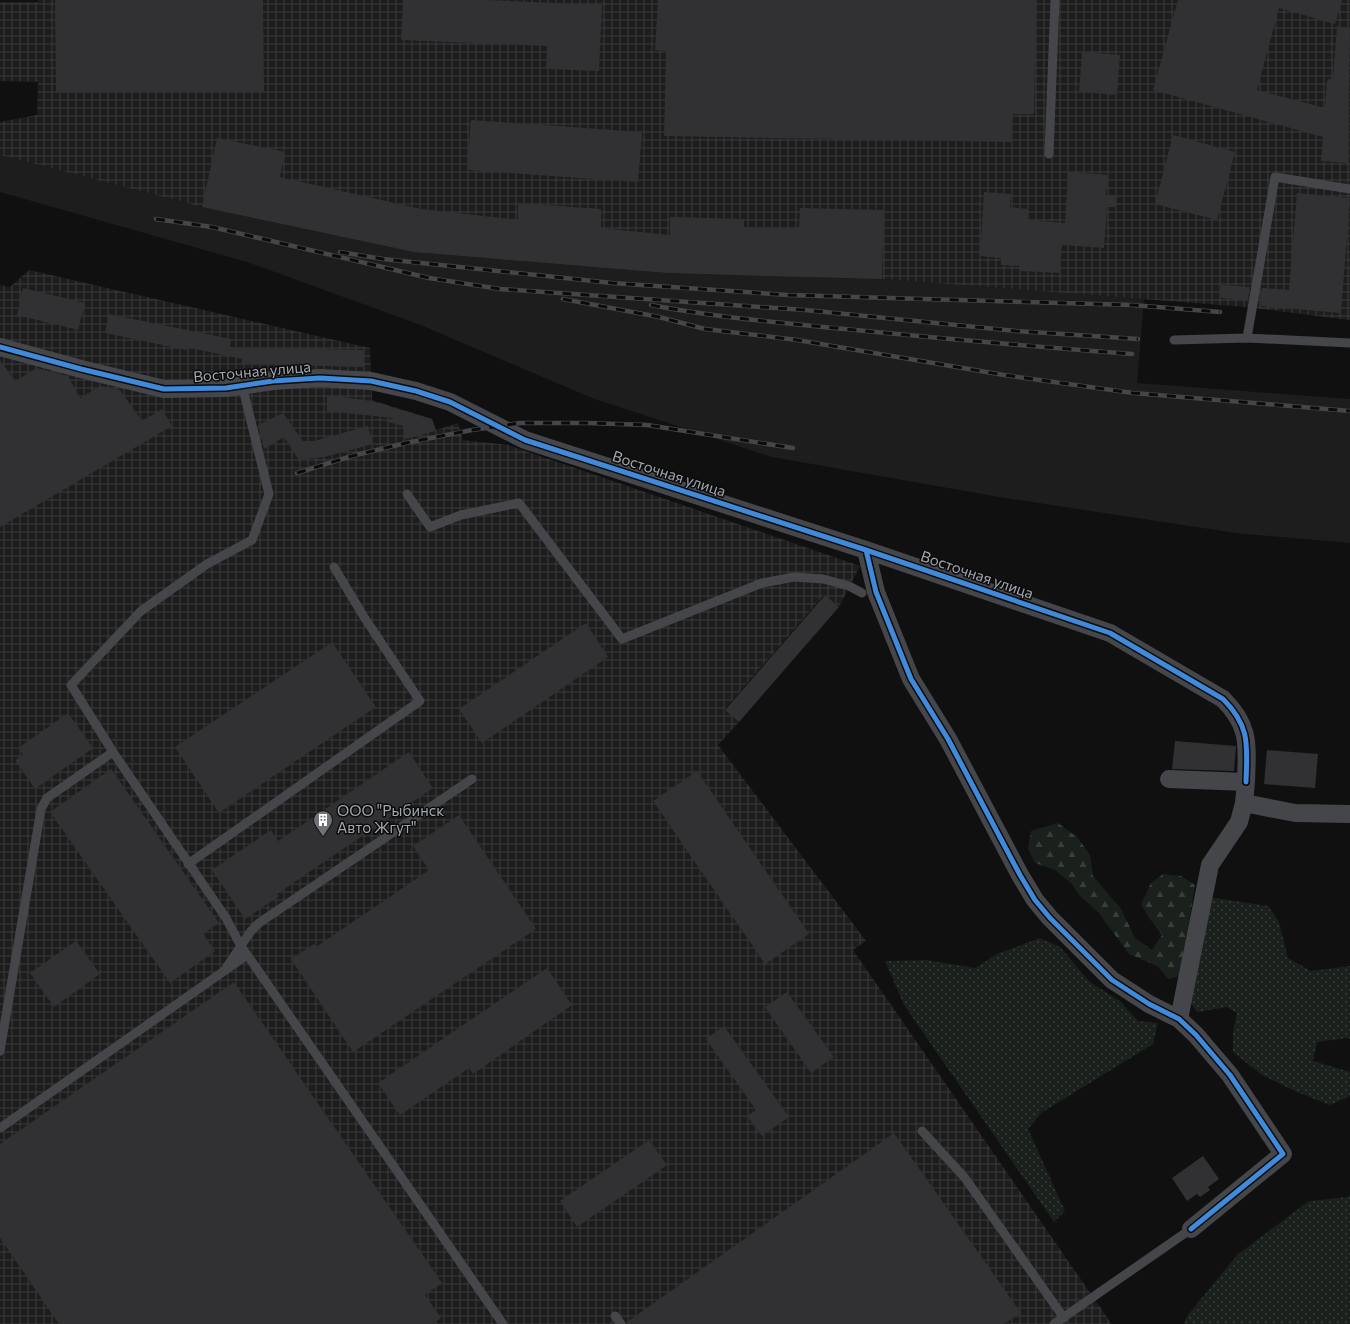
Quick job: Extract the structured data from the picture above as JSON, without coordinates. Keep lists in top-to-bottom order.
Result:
{
  "streets": {
    "street": ["Восточная улица"]
  },
  "places": {
    "building": ["ООО \"Рыбинск Авто Жгут\""]
  }
}
